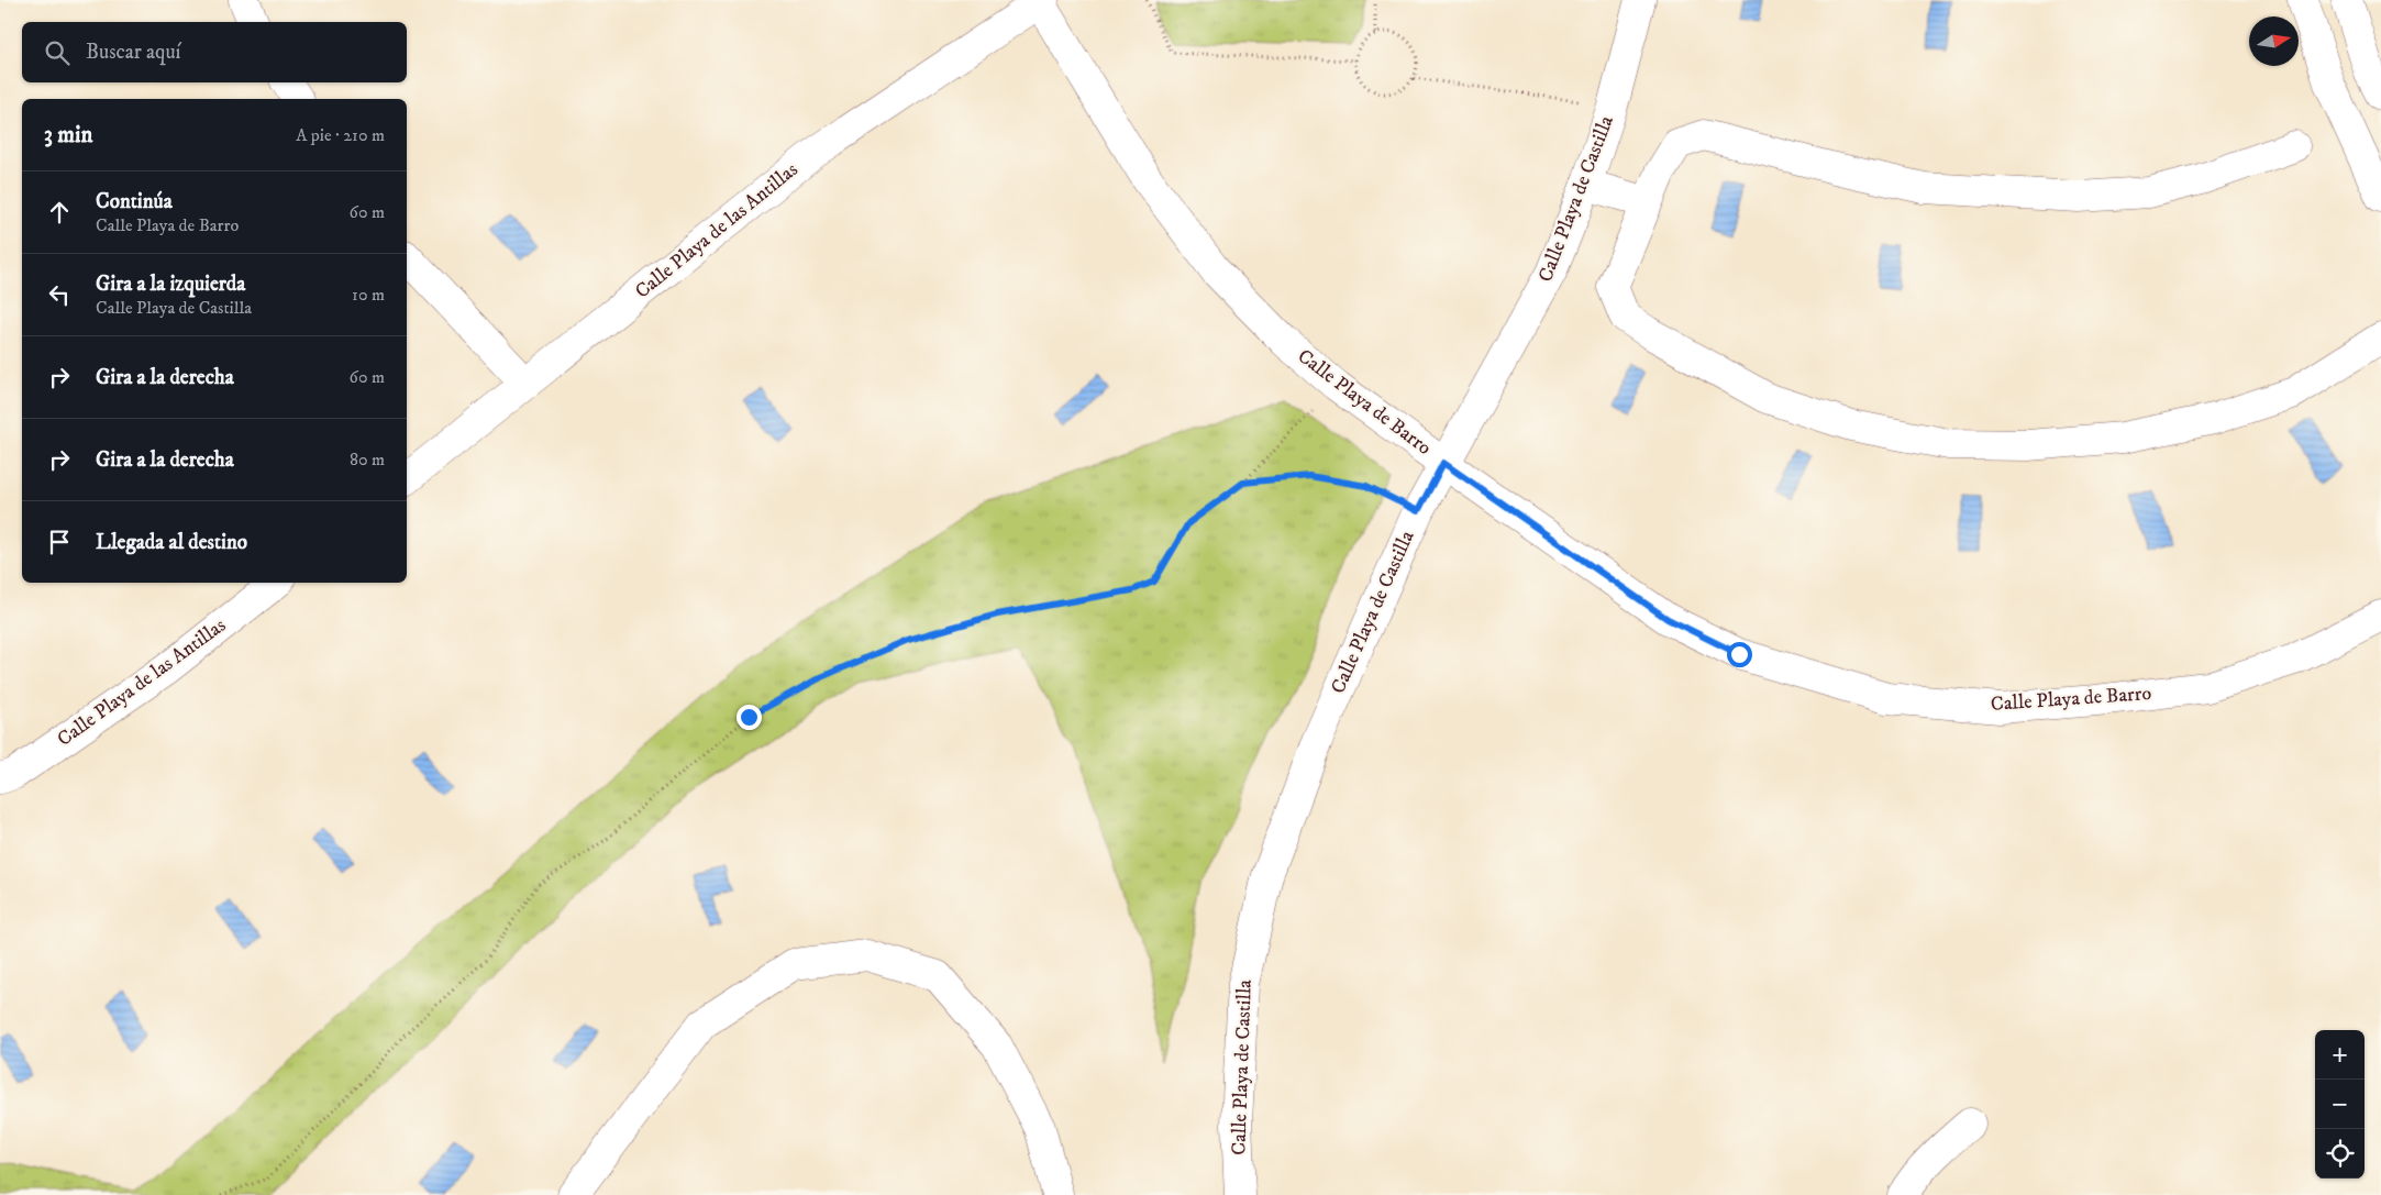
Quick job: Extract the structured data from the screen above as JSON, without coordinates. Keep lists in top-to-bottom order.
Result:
{
  "streets": {
    "street": ["Calle Playa de Castilla", "Calle Playa de las Antillas", "Calle Playa de Barro"]
  },
  "crossings": [
    ["Calle Playa de Castilla", "Calle Playa de Barro"],
    ["Calle Playa de las Antillas", "Calle Playa de Barro"]
  ],
  "north": "right",
  "page": {
    "search": "Buscar aquí",
    "heading": ["3 min", "A pie · 210 m"],
    "list": [
      ["Continúa", "Calle Playa de Barro", "60 m"],
      ["Gira a la izquierda", "Calle Playa de Castilla", "10 m"],
      ["Gira a la derecha", "60 m"],
      ["Gira a la derecha", "80 m"],
      "Llegada al destino"
    ],
    "map_buttons": ["+", "−"]
  }
}
